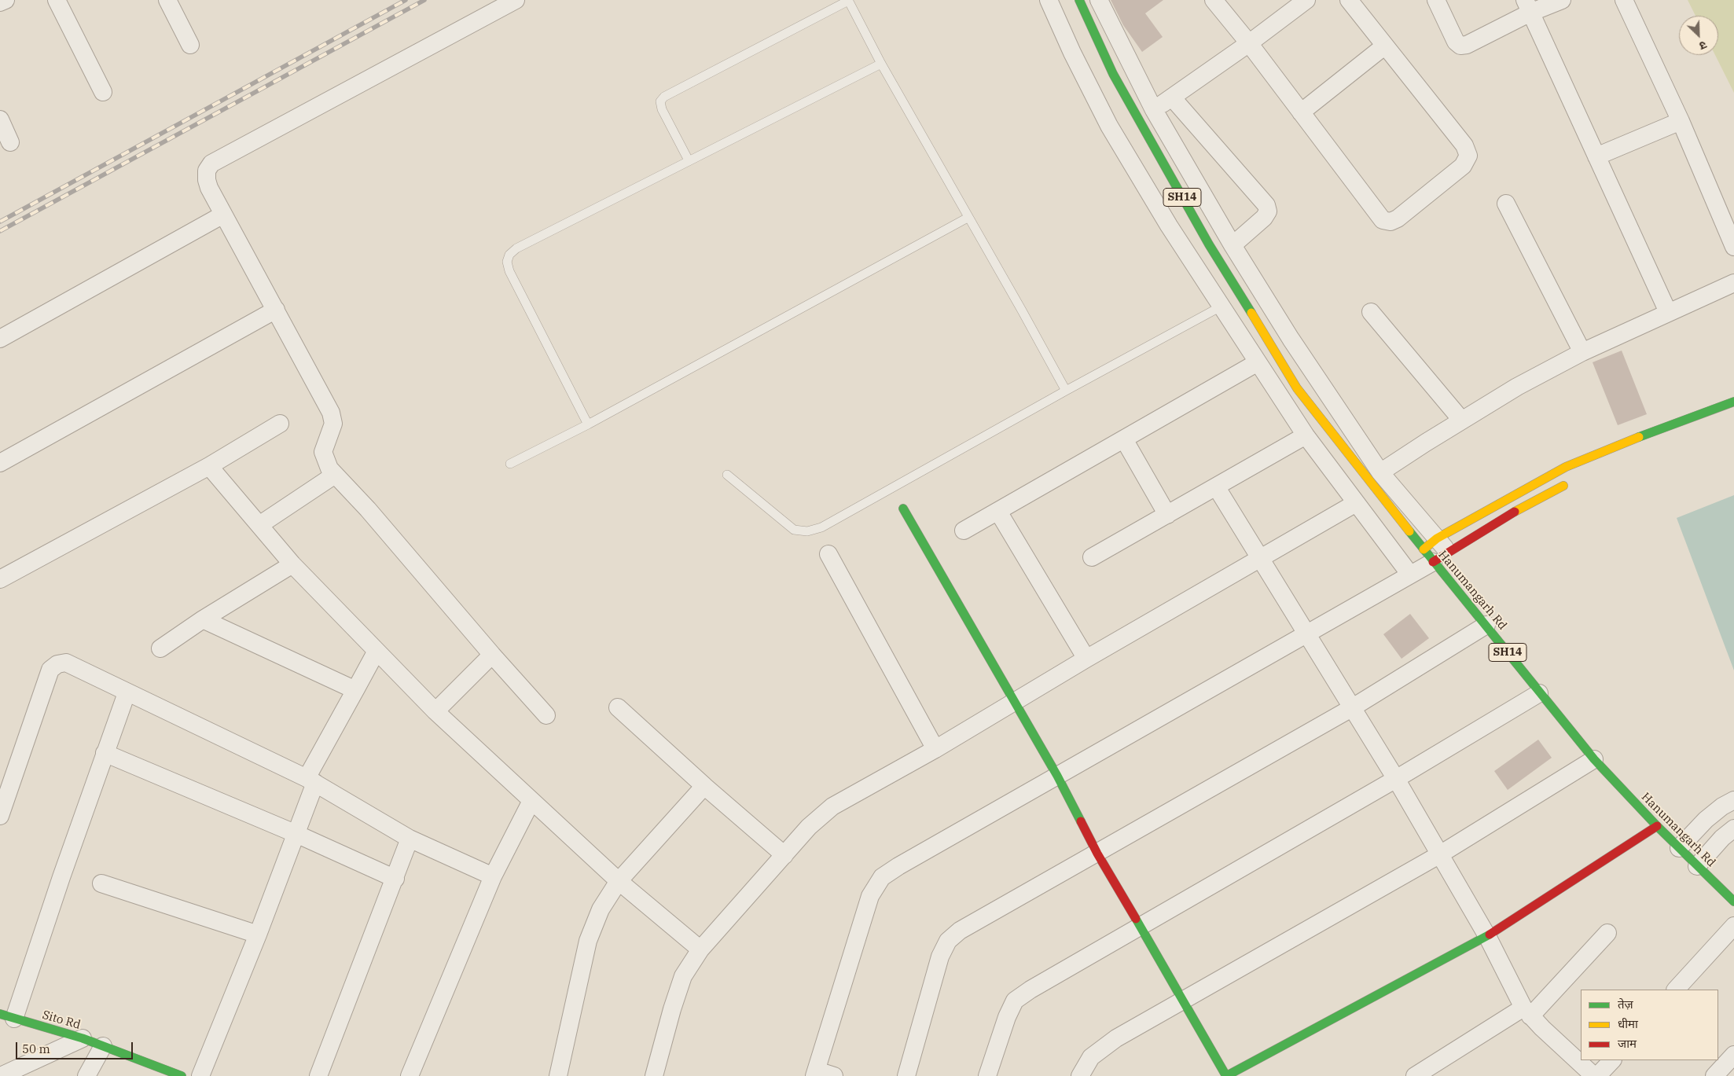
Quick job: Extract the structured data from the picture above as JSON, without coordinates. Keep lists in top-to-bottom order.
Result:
{
  "streets": {
    "main road": ["SH14", "Hanumangarh Rd", "Sito Rd"]
  },
  "legend": ["तेज़", "धीमा", "जाम"],
  "scale_bar": "50 m",
  "north": "bottom right"
}
